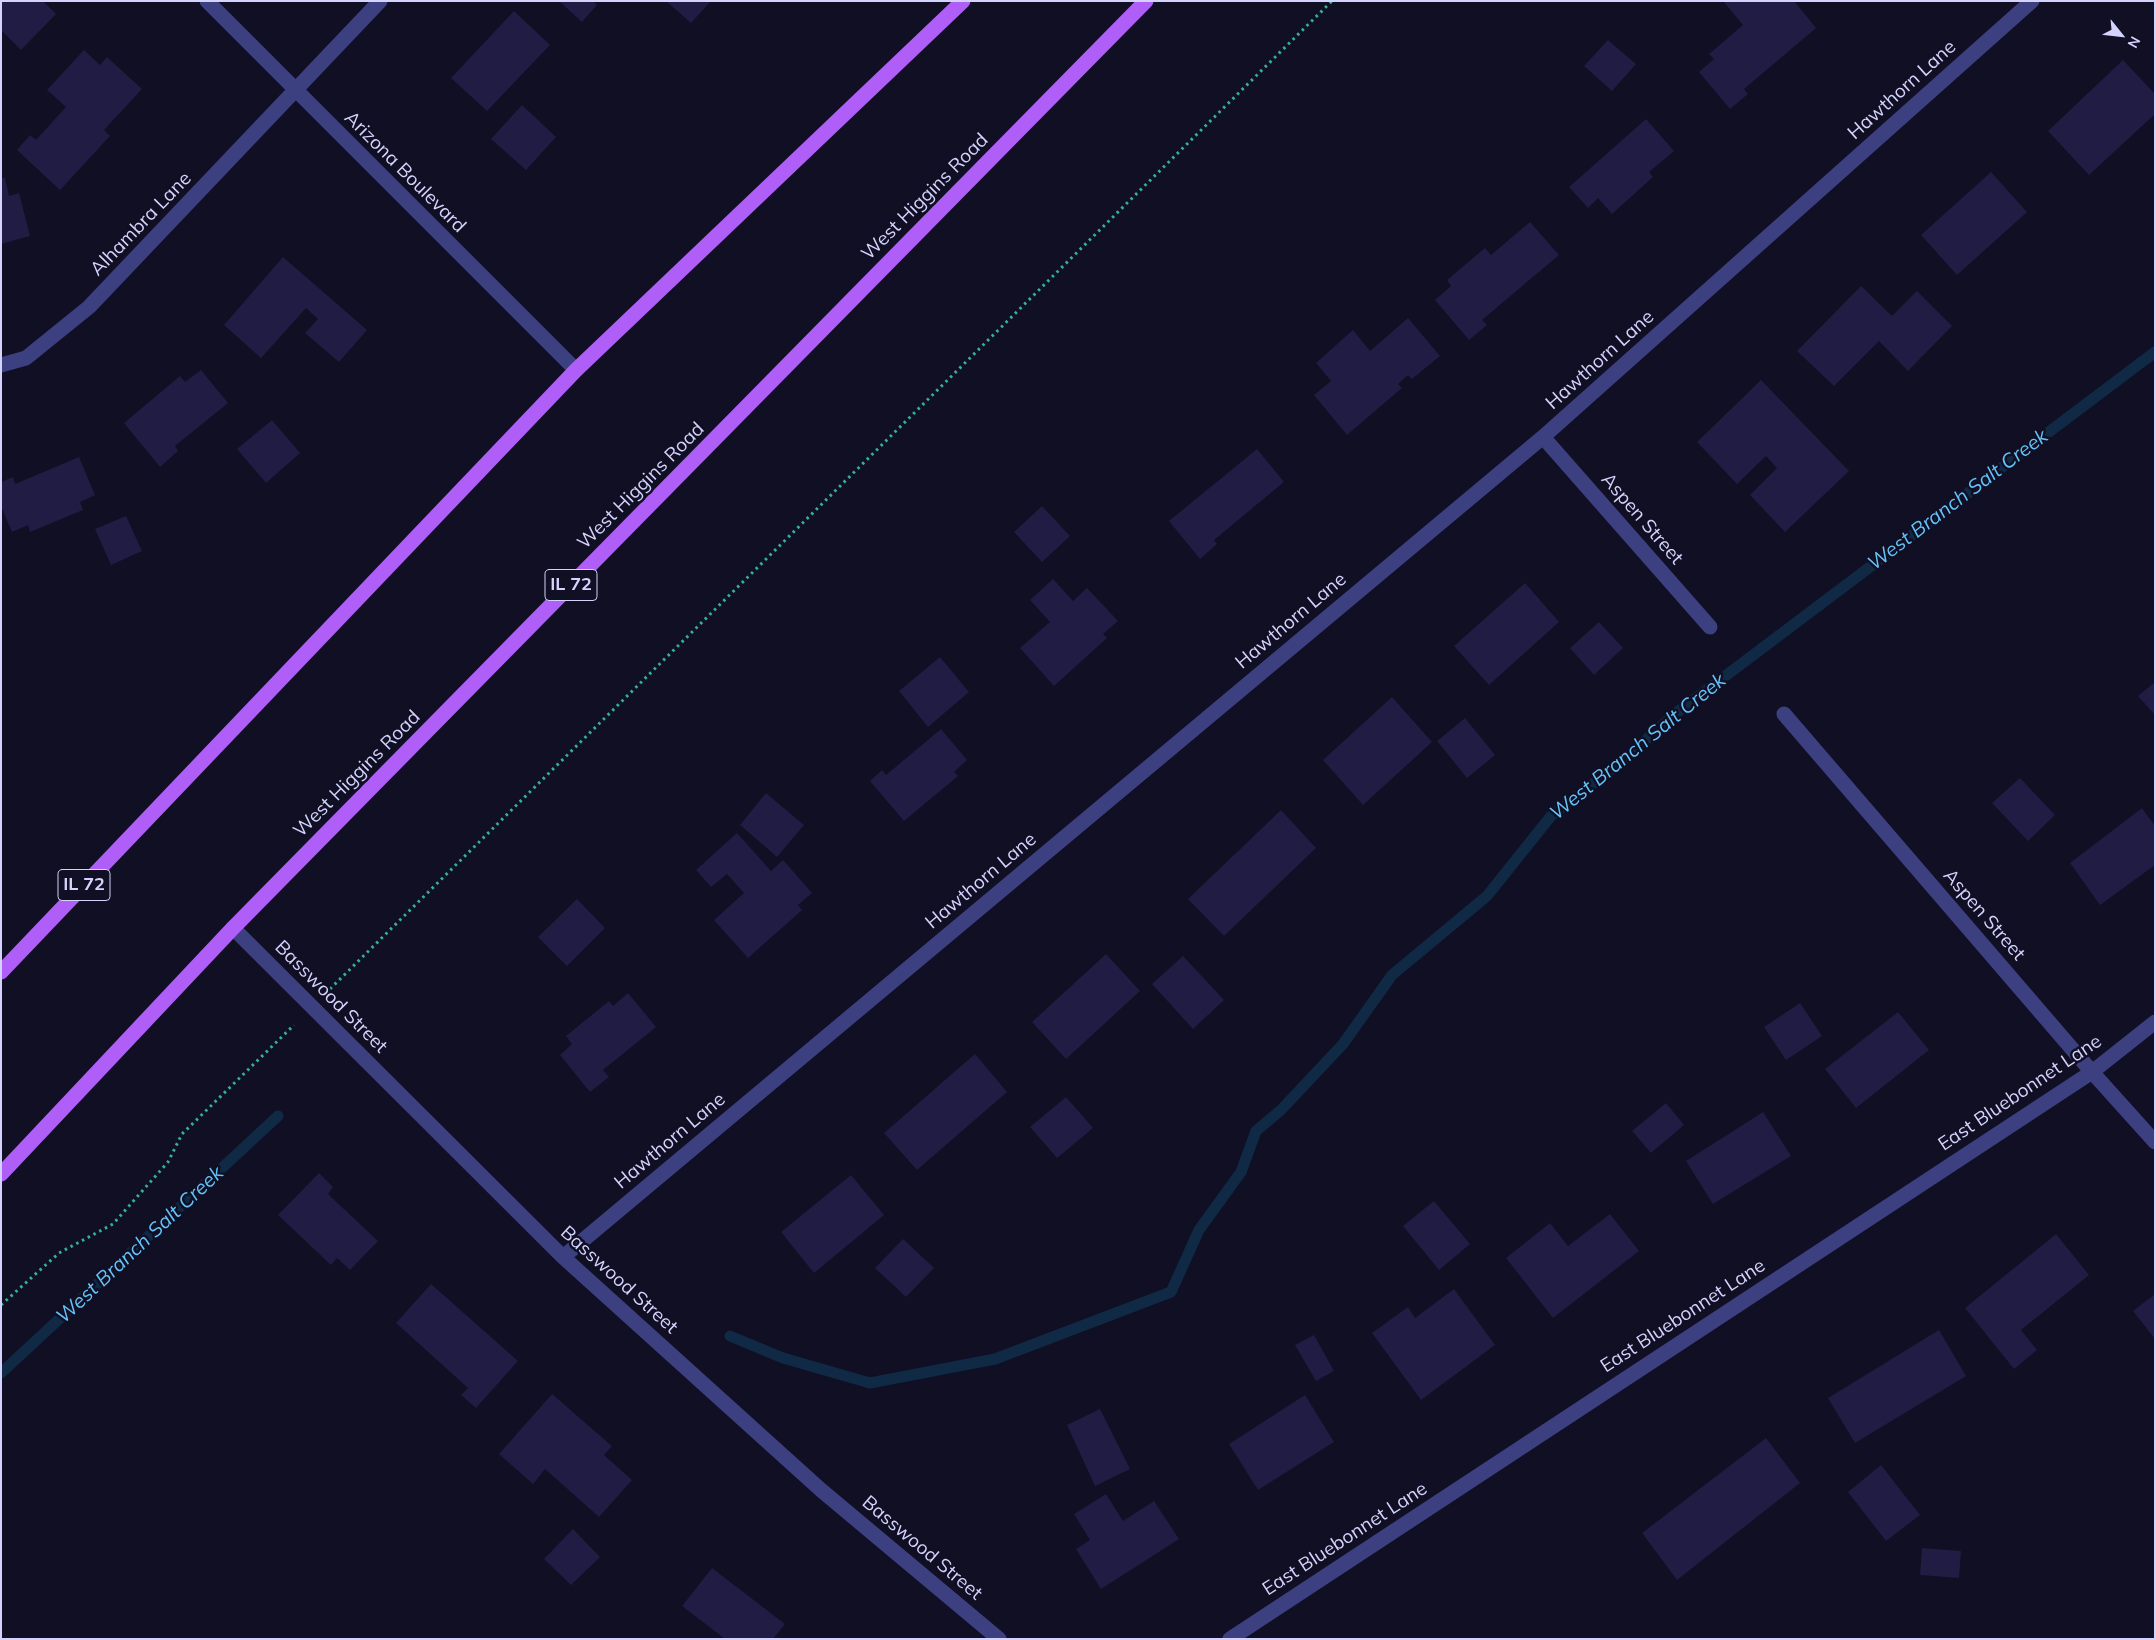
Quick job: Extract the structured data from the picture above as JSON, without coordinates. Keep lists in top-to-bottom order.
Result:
{
  "streets": {
    "main road": ["West Higgins Road", "IL 72"],
    "street": [
      "Hawthorn Lane",
      "Arizona Boulevard",
      "Alhambra Lane",
      "Aspen Street",
      "Basswood Street",
      "East Bluebonnet Lane"
    ]
  },
  "crossings": [
    ["Hawthorn Lane", "Aspen Street"],
    ["Hawthorn Lane", "Basswood Street"],
    ["Arizona Boulevard", "Alhambra Lane"],
    ["Arizona Boulevard", "IL 72"],
    ["West Higgins Road", "Basswood Street"],
    ["Aspen Street", "East Bluebonnet Lane"]
  ],
  "water": ["West Branch Salt Creek"],
  "north": "bottom right"
}
